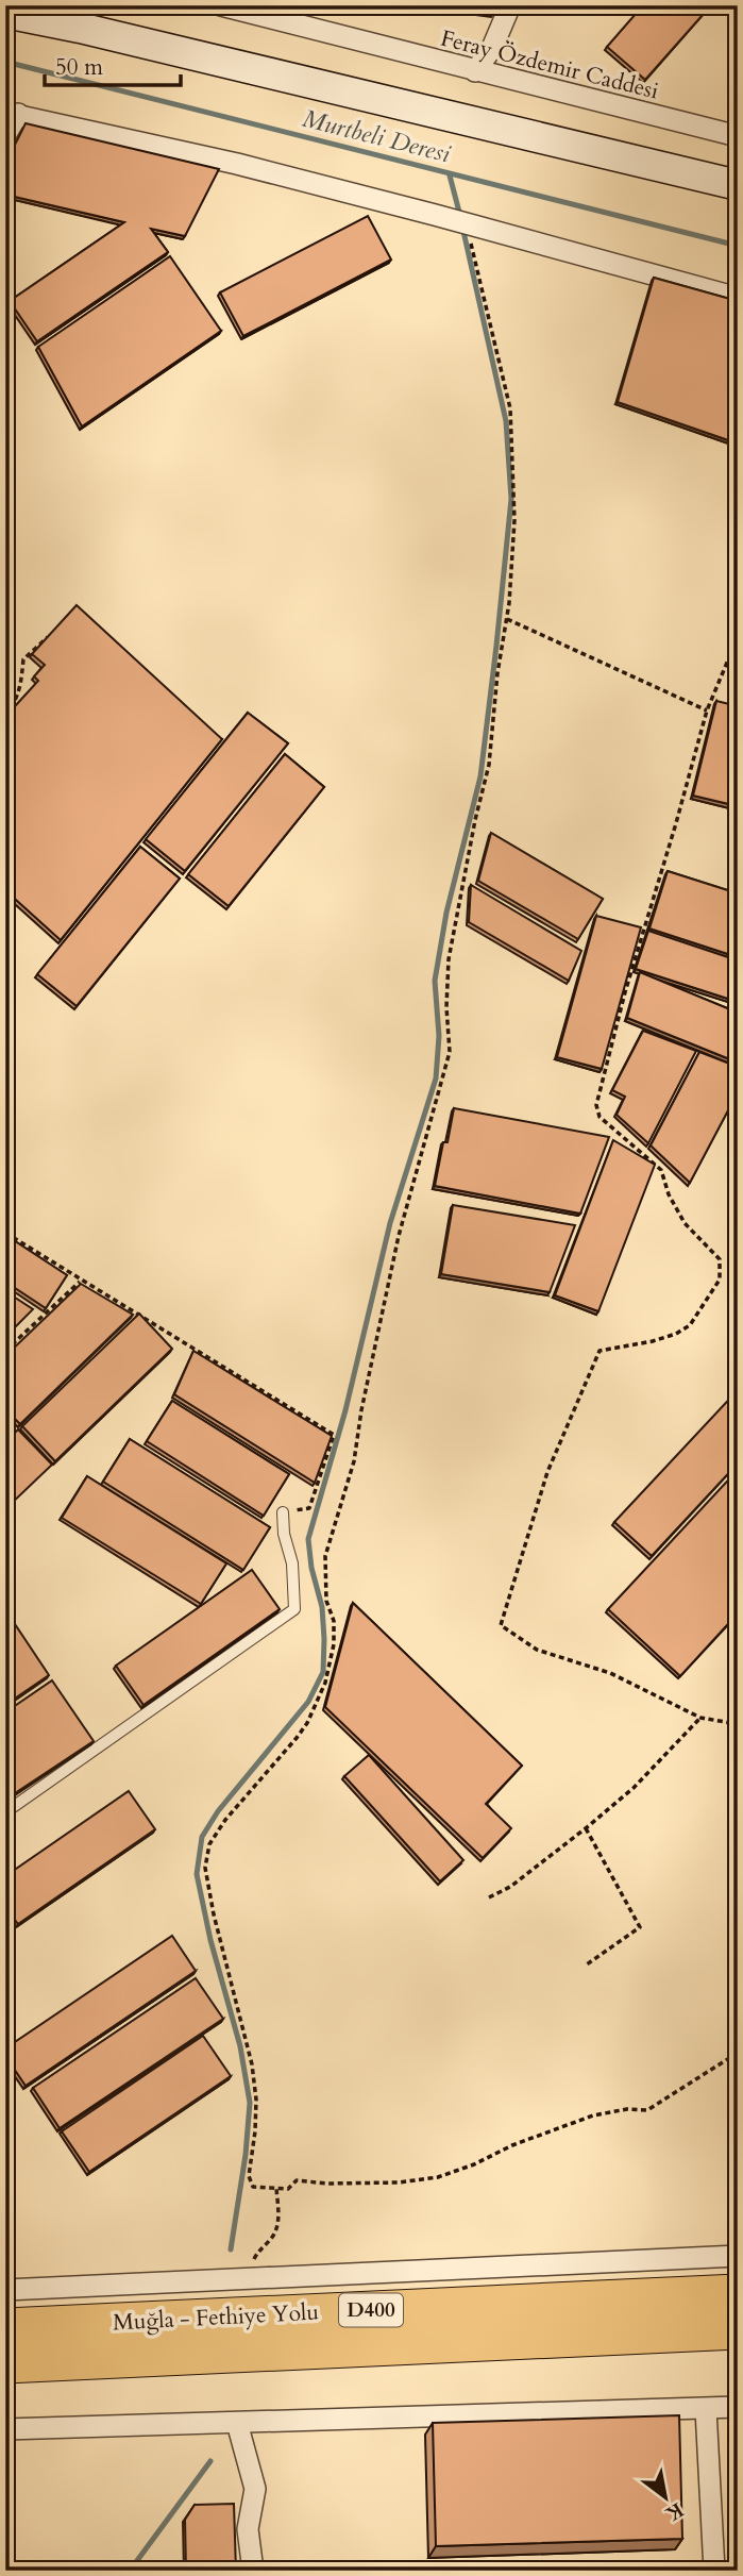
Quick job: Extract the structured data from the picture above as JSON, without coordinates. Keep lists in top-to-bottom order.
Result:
{
  "streets": {
    "highway": ["D400", "Muğla - Fethiye Yolu"],
    "street": ["Feray Özdemir Caddesi"]
  },
  "water": ["Murtbeli Deresi"],
  "scale_bar": "50 m",
  "north": "bottom right"
}
